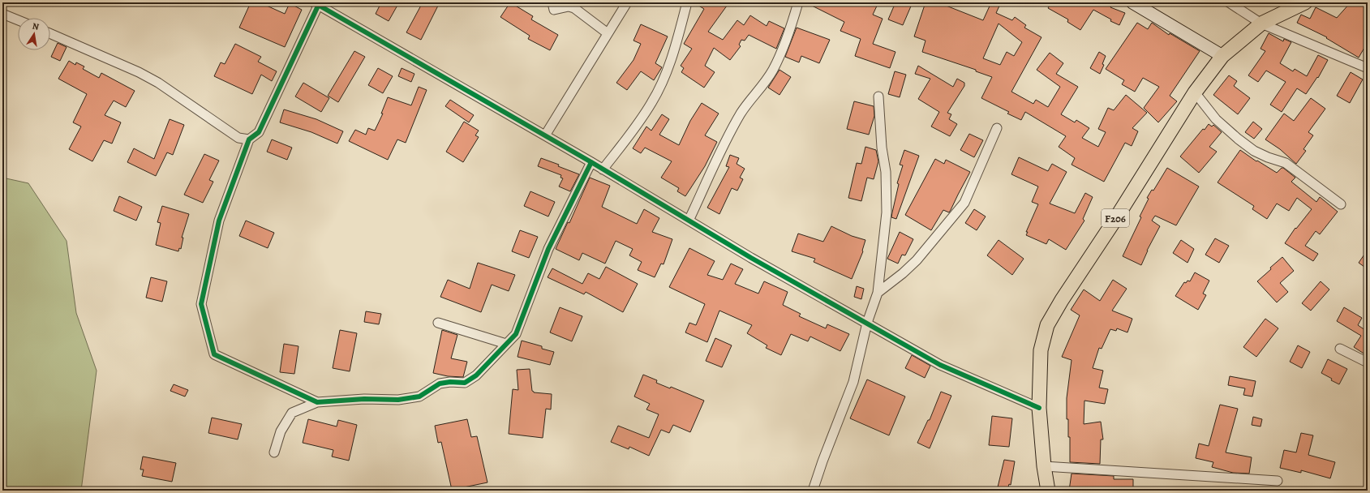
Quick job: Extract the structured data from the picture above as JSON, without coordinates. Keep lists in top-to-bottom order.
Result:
{
  "streets": {
    "main road": ["F206"]
  },
  "north": "top"
}
